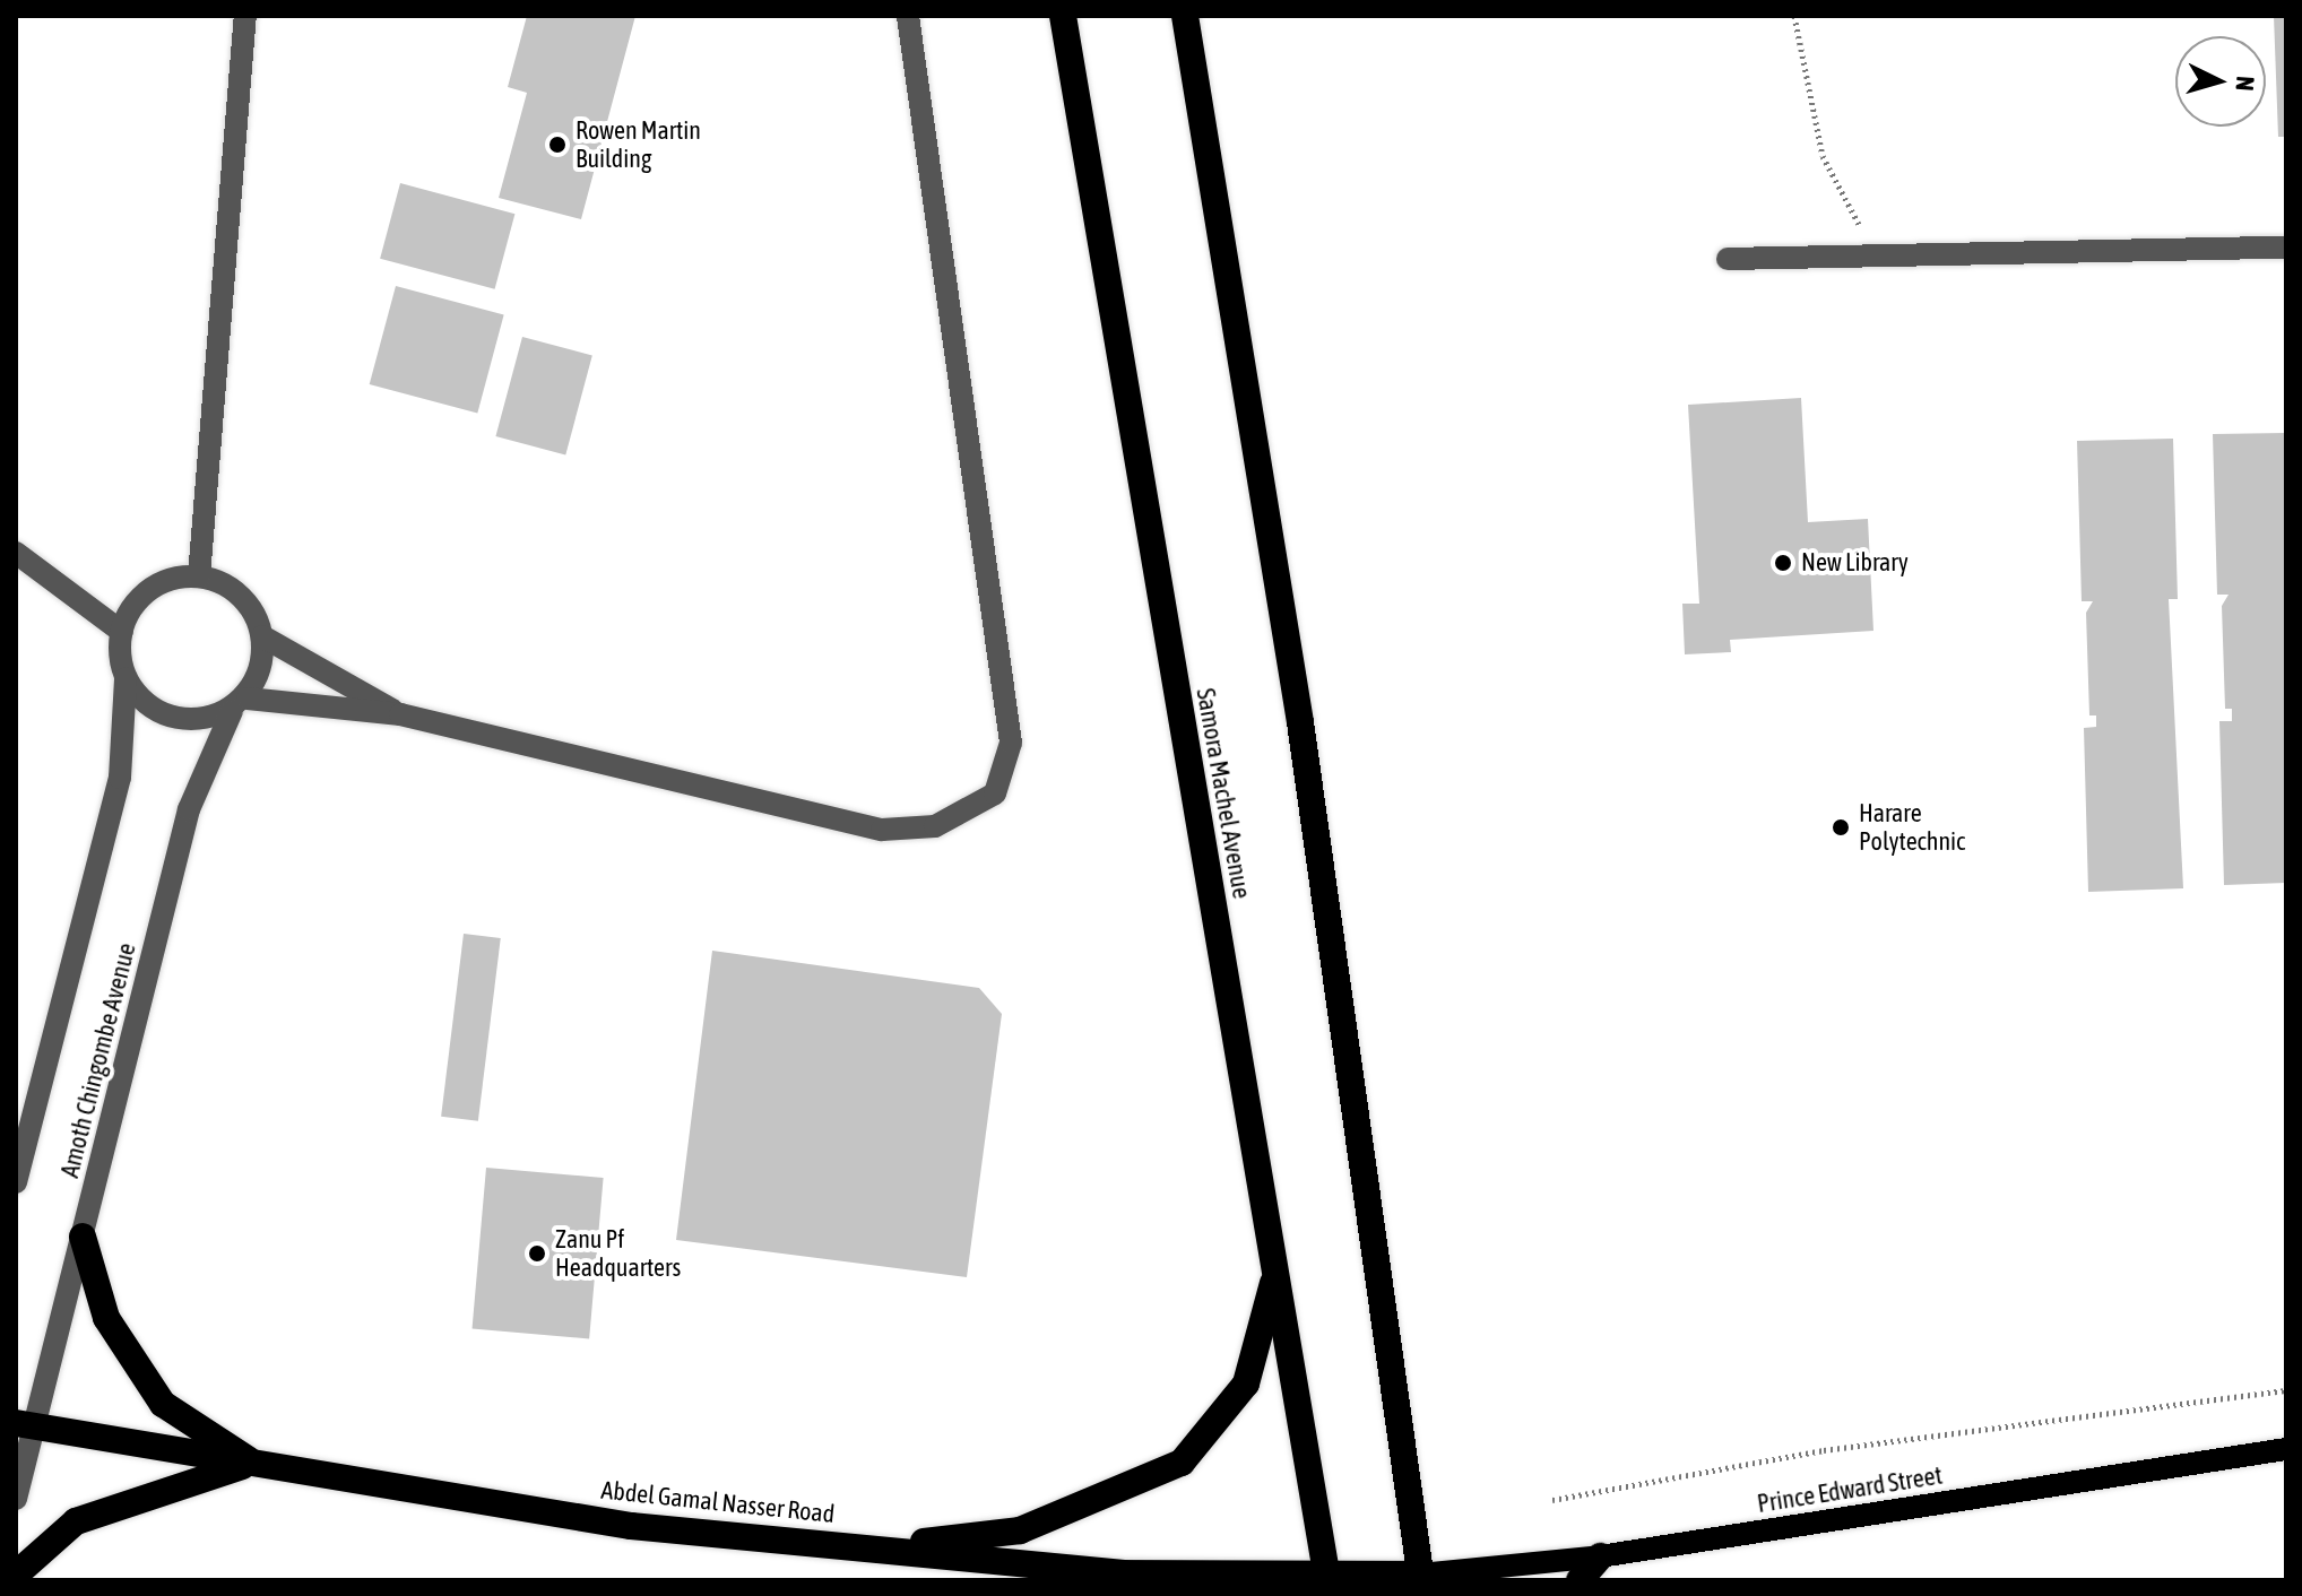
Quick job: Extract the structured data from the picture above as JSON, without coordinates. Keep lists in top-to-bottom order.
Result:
{
  "streets": {
    "highway": ["Samora Machel Avenue", "Abdel Gamal Nasser Road"],
    "main road": ["Prince Edward Street"],
    "street": ["Amoth Chingombe Avenue"]
  },
  "crossings": [
    ["Samora Machel Avenue", "Abdel Gamal Nasser Road"],
    ["Amoth Chingombe Avenue", "Abdel Gamal Nasser Road"],
    ["Prince Edward Street", "Abdel Gamal Nasser Road"]
  ],
  "places": [
    "Rowen Martin Building",
    "New Library",
    "Harare Polytechnic",
    "Zanu Pf Headquarters"
  ],
  "north": "right"
}
